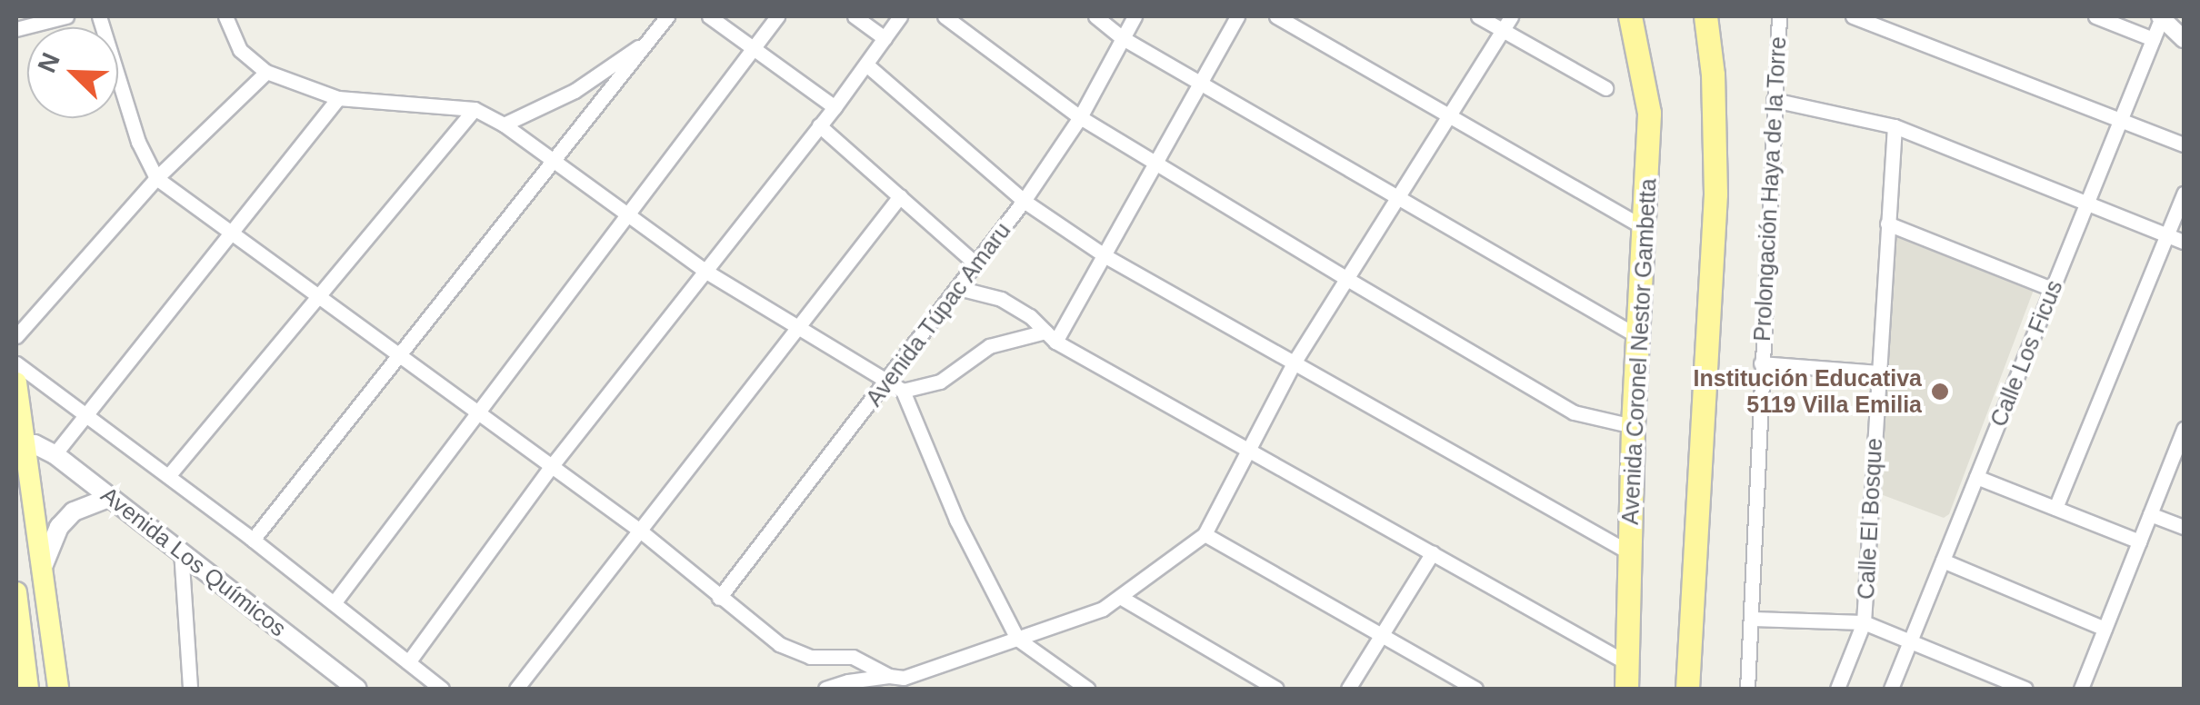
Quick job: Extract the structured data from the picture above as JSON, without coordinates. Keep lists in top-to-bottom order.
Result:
{
  "streets": {
    "highway": ["Avenida Coronel Nestor Gambetta"],
    "main road": ["Avenida Los Químicos"],
    "street": [
      "Prolongación Haya de la Torre",
      "Avenida Túpac Amaru",
      "Calle Los Ficus",
      "Calle El Bosque"
    ]
  },
  "places": ["Institución Educativa 5119 Villa Emilia"],
  "north": "top left"
}
